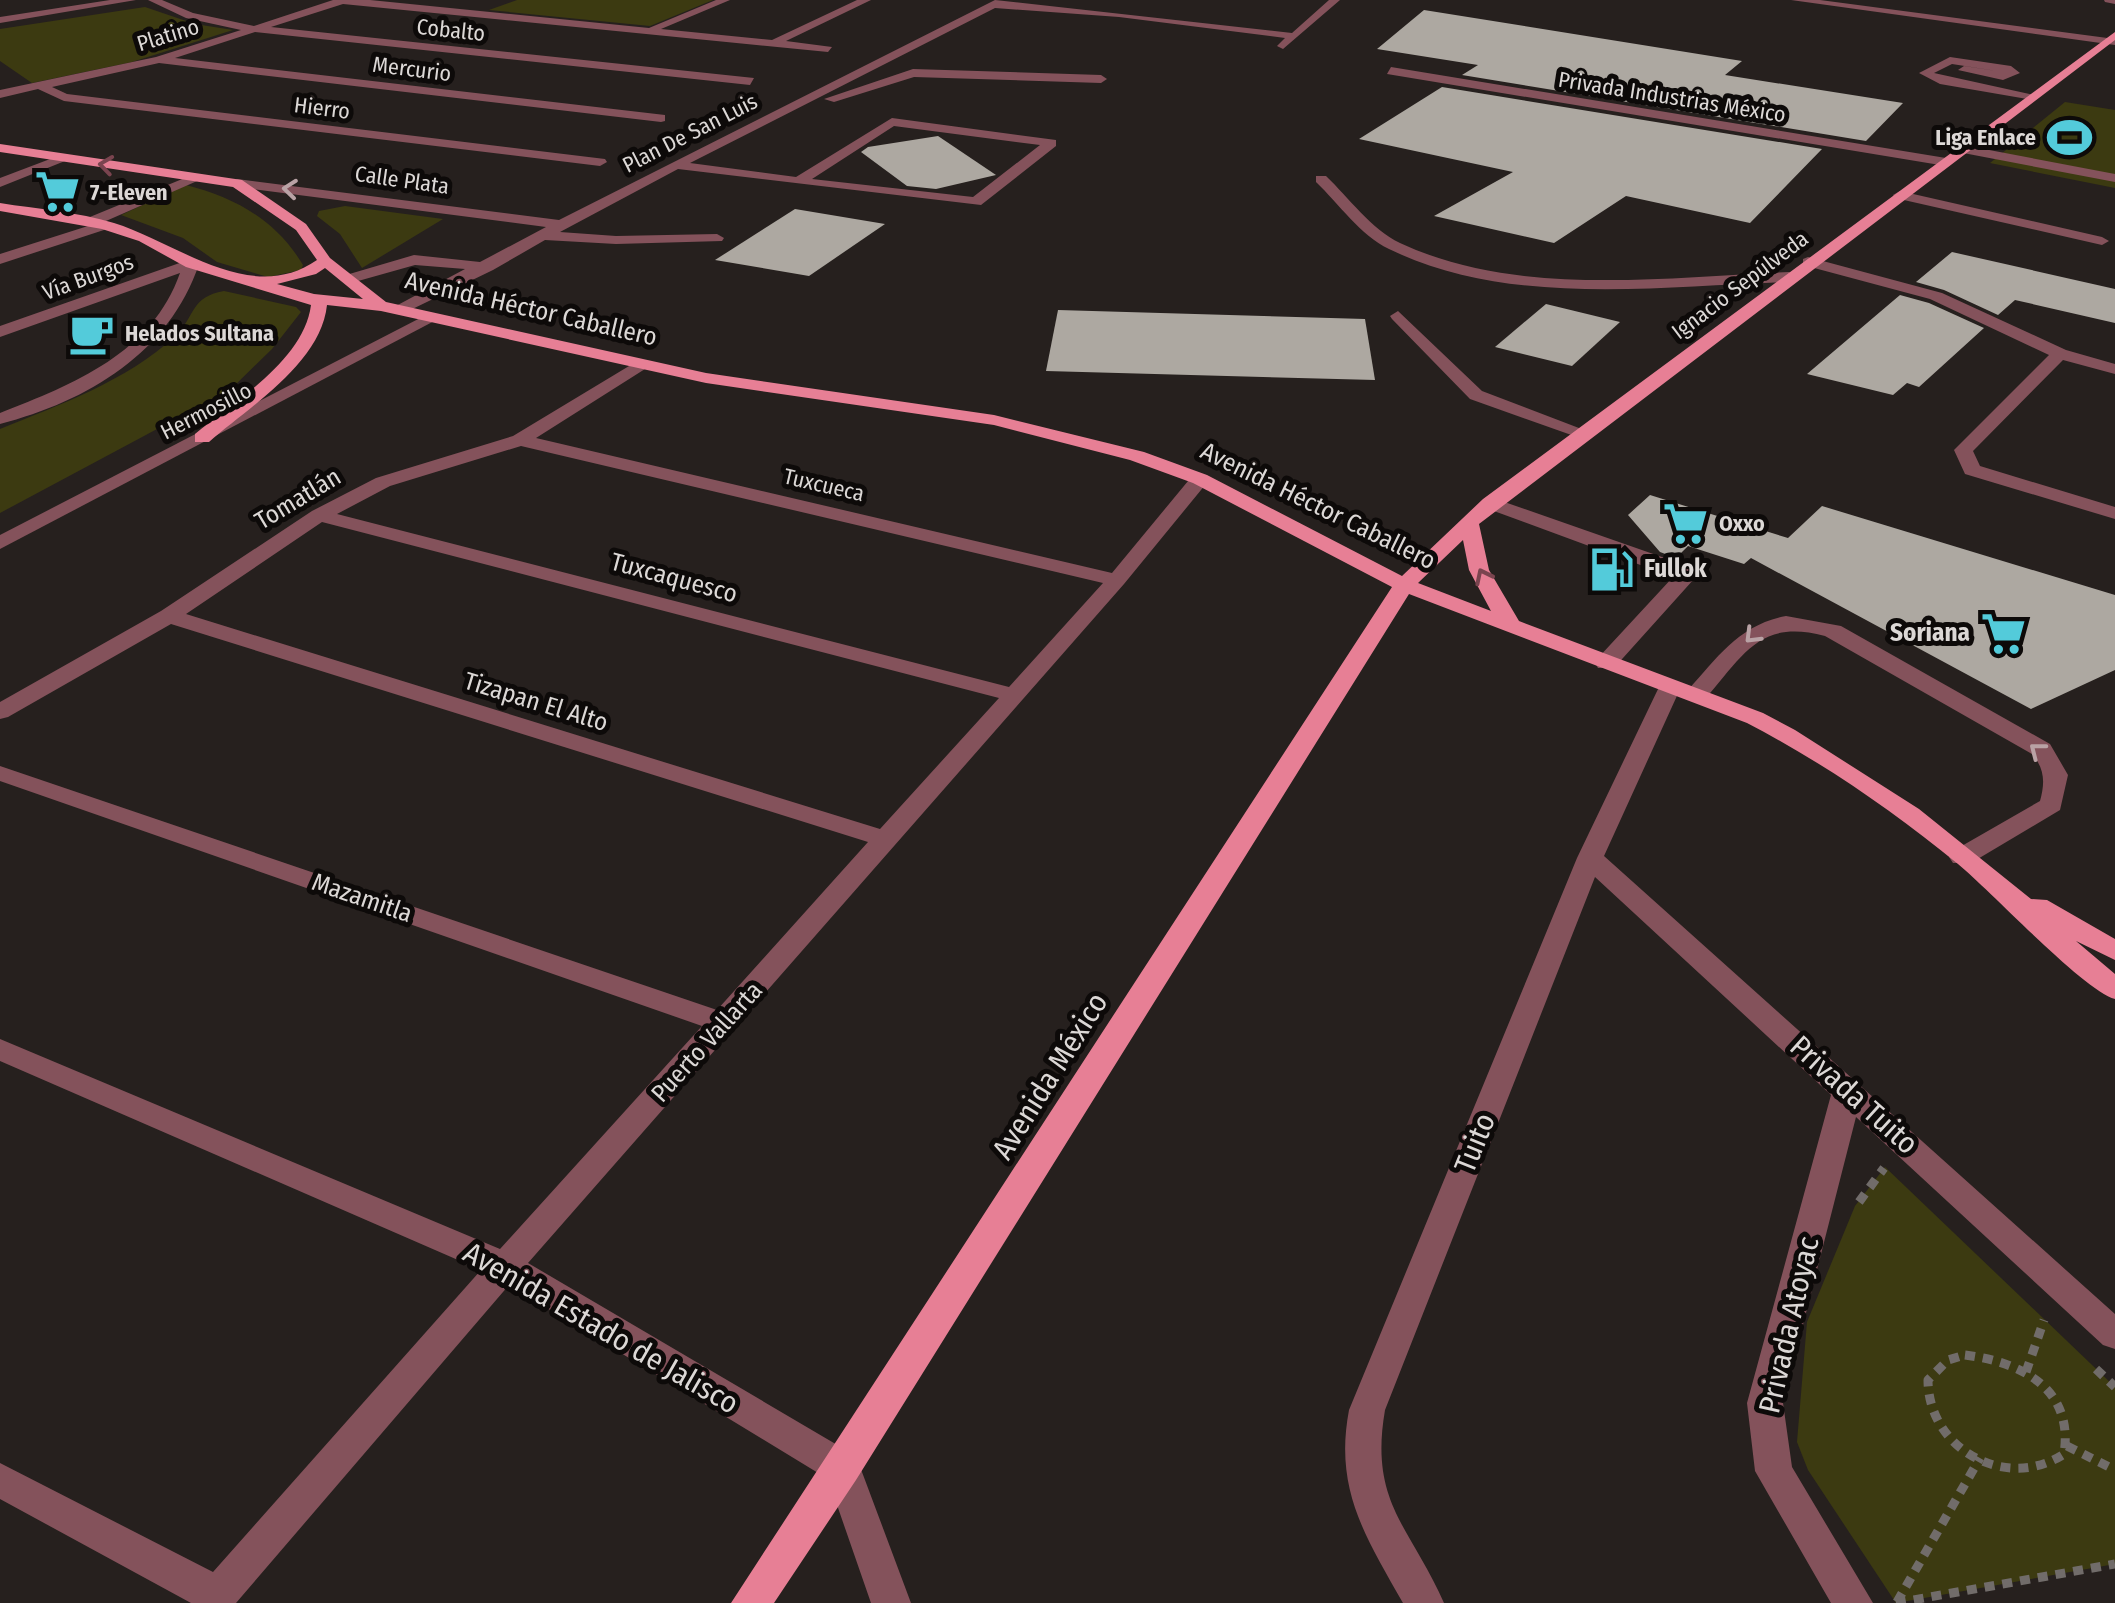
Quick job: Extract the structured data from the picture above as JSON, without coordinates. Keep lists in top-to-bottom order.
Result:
{
  "streets": {
    "main road": ["Ignacio Sepúlveda", "Avenida Héctor Caballero", "Avenida México"],
    "street": [
      "Cobalto",
      "Platino",
      "Mercurio",
      "Privada Industrias México",
      "Hierro",
      "Plan De San Luis",
      "Calle Plata",
      "Vía Burgos",
      "Hermosillo",
      "Tuxcueca",
      "Tomatlán",
      "Tuxcaquesco",
      "Tizapan El Alto",
      "Mazamitla",
      "Puerto Vallarta",
      "Privada Tuito",
      "Tuito",
      "Privada Atoyac",
      "Avenida Estado de Jalisco"
    ]
  },
  "crossings": [
    ["Cobalto", "Platino"],
    ["Platino", "Mercurio"],
    ["Platino", "Hierro"],
    ["Privada Industrias México", "Ignacio Sepúlveda"],
    ["Plan De San Luis", "Calle Plata"],
    ["Plan De San Luis", "Avenida Héctor Caballero"],
    ["Vía Burgos", "Avenida Héctor Caballero"],
    ["Ignacio Sepúlveda", "Avenida Héctor Caballero"],
    ["Ignacio Sepúlveda", "Avenida México"],
    ["Avenida Héctor Caballero", "Hermosillo"],
    ["Avenida Héctor Caballero", "Tomatlán"],
    ["Avenida Héctor Caballero", "Puerto Vallarta"],
    ["Avenida Héctor Caballero", "Avenida México"],
    ["Avenida Héctor Caballero", "Tuito"],
    ["Tuxcueca", "Tomatlán"],
    ["Tuxcueca", "Puerto Vallarta"],
    ["Tomatlán", "Tuxcaquesco"],
    ["Tomatlán", "Tizapan El Alto"],
    ["Tuxcaquesco", "Puerto Vallarta"],
    ["Tizapan El Alto", "Puerto Vallarta"],
    ["Mazamitla", "Puerto Vallarta"],
    ["Puerto Vallarta", "Avenida Estado de Jalisco"],
    ["Avenida México", "Avenida Estado de Jalisco"],
    ["Privada Tuito", "Tuito"],
    ["Privada Tuito", "Privada Atoyac"]
  ],
  "places": {
    "sports": ["Liga Enlace"],
    "supermarket": ["7-Eleven", "Oxxo", "Soriana"],
    "cafe": ["Helados Sultana"],
    "fuel station": ["Fullok"]
  }
}
